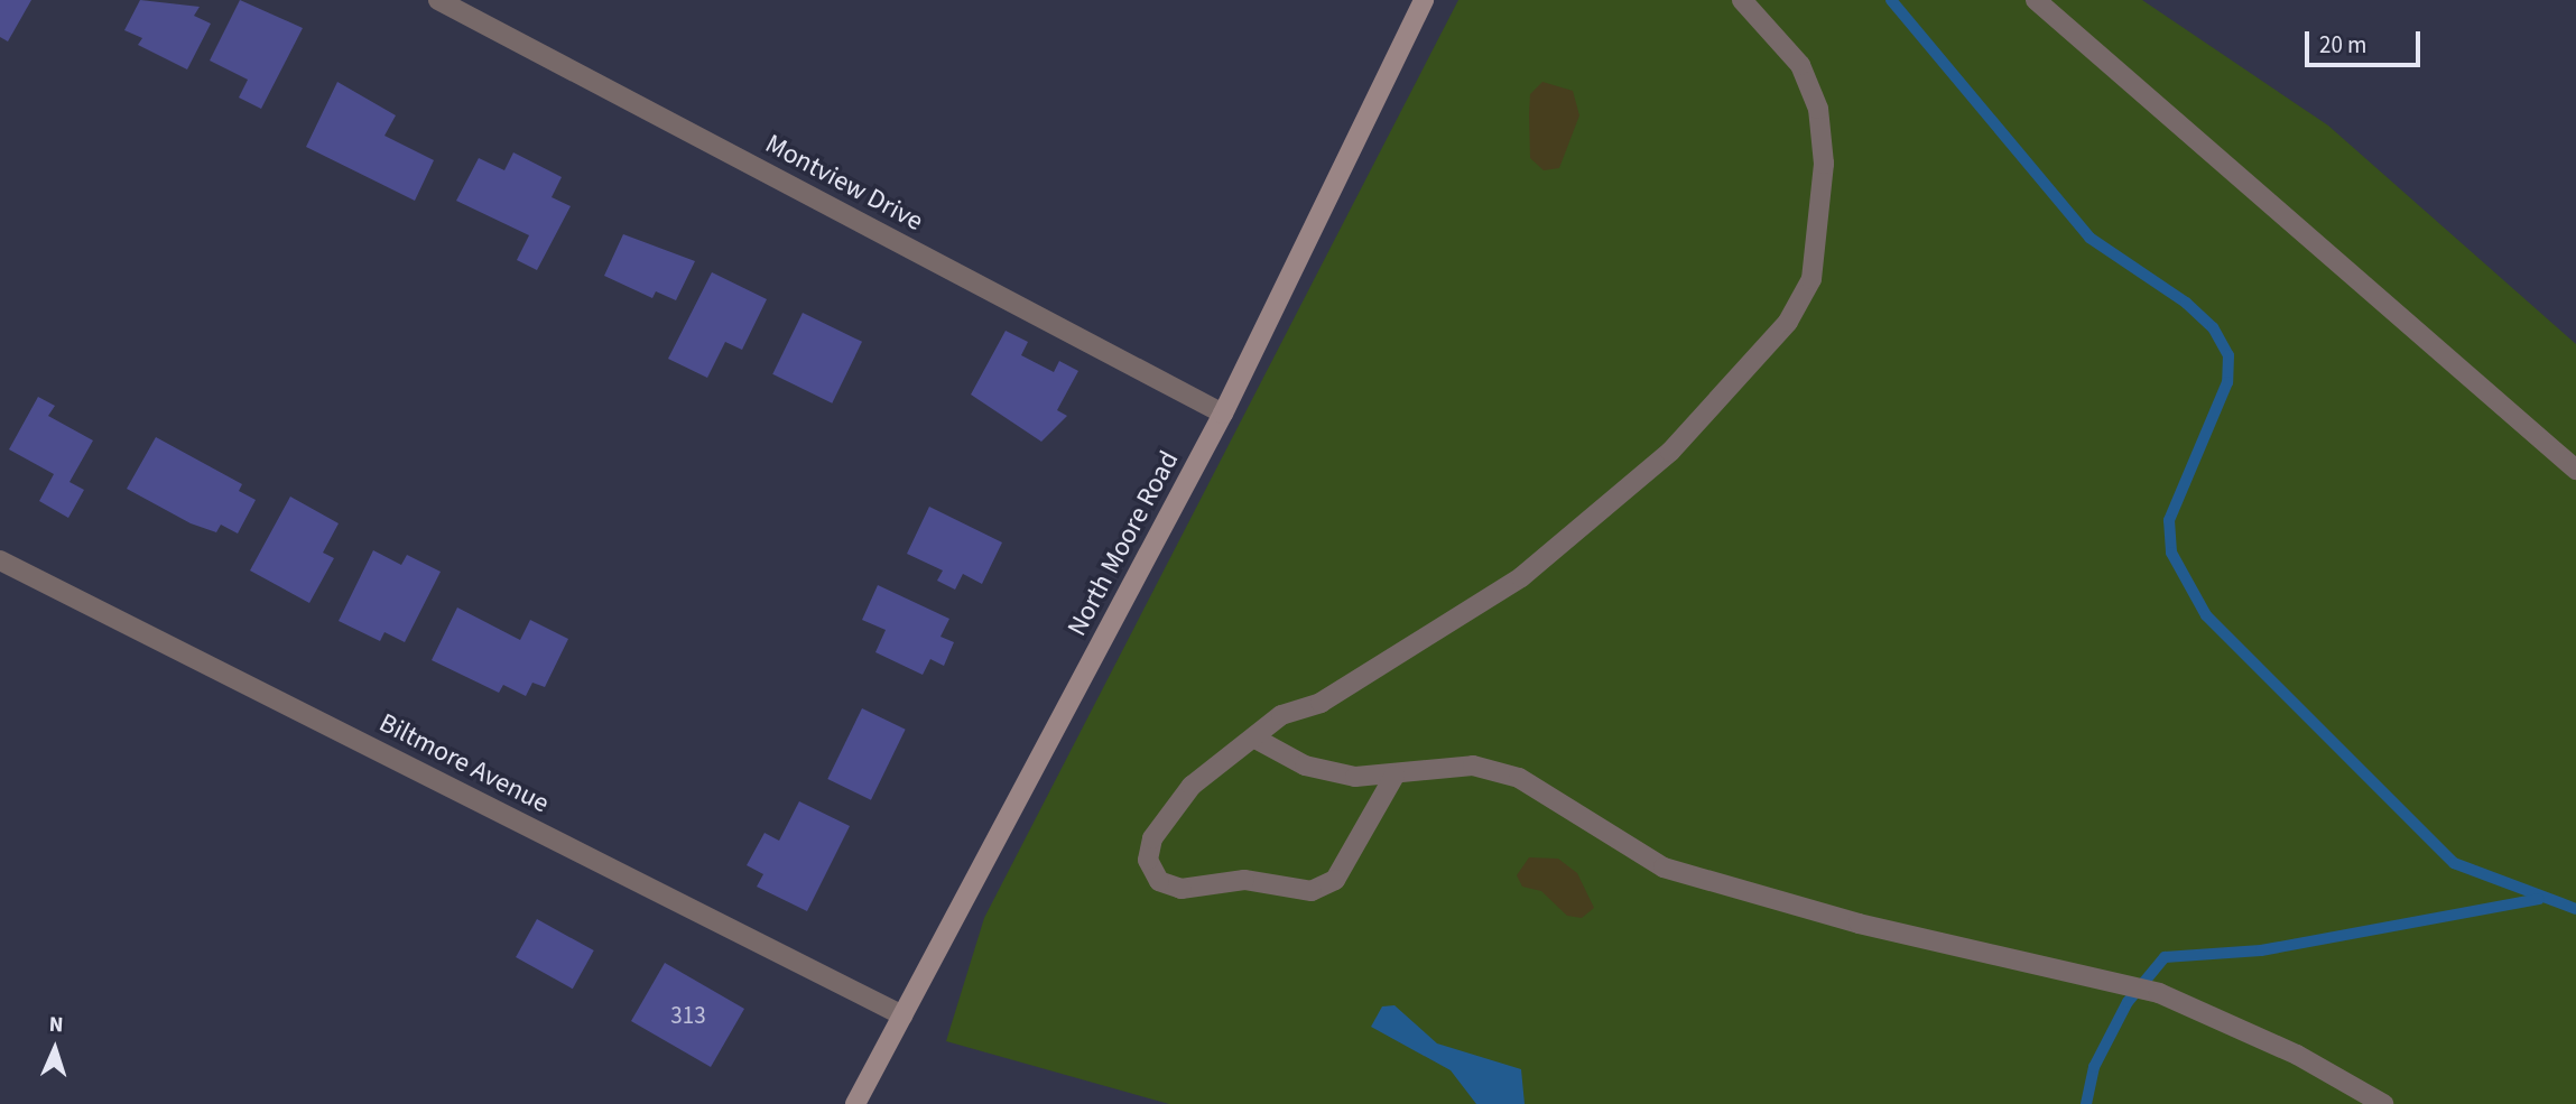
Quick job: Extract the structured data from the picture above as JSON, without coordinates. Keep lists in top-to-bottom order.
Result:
{
  "streets": {
    "main road": ["North Moore Road"],
    "street": ["Montview Drive", "Biltmore Avenue"]
  },
  "crossings": [
    ["Montview Drive", "North Moore Road"],
    ["North Moore Road", "Biltmore Avenue"]
  ],
  "house_numbers": ["313"],
  "scale_bar": "20 m",
  "north": "top"
}
